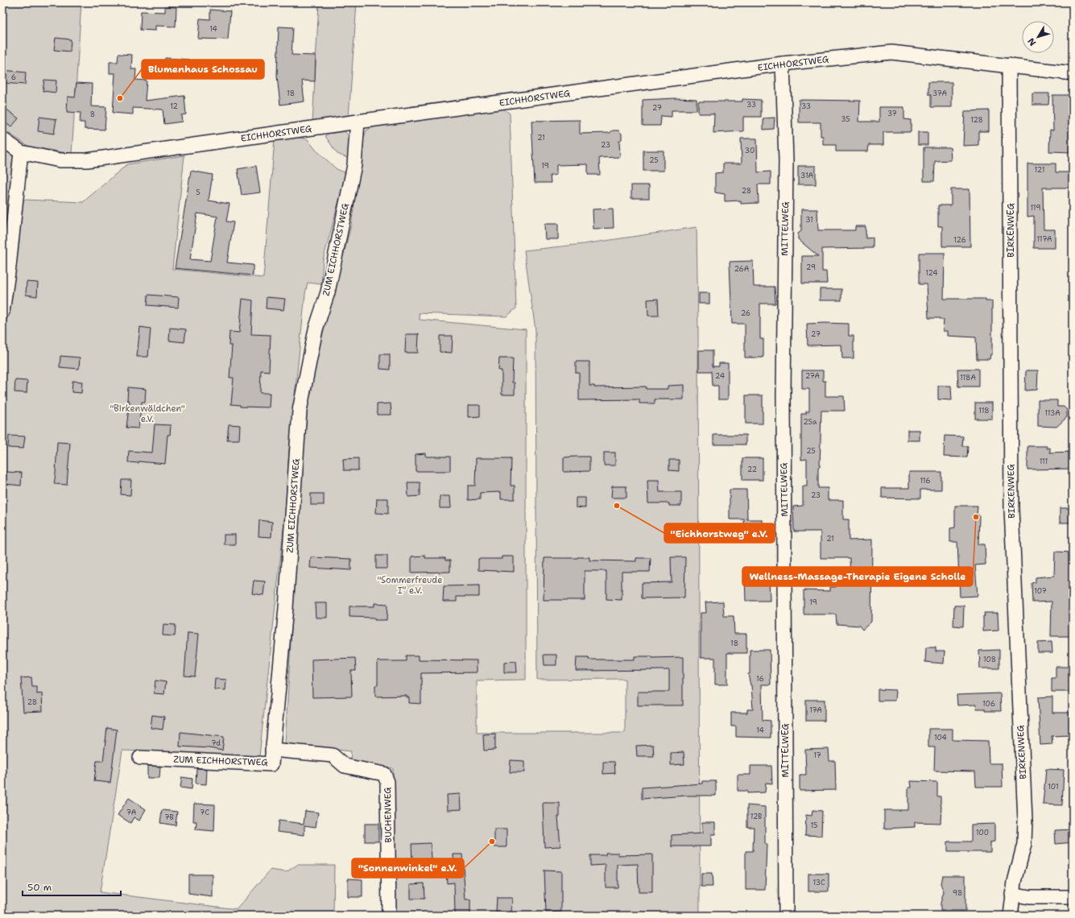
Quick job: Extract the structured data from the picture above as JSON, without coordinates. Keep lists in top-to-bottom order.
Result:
{
  "streets": {
    "street": [
      "EICHHORSTWEG",
      "MITTELWEG",
      "BIRKENWEG",
      "ZUM EICHHORSTWEG",
      "BUCHENWEG"
    ]
  },
  "crossings": [
    ["EICHHORSTWEG", "MITTELWEG"],
    ["EICHHORSTWEG", "BIRKENWEG"],
    ["EICHHORSTWEG", "ZUM EICHHORSTWEG"],
    ["ZUM EICHHORSTWEG", "BUCHENWEG"]
  ],
  "parks": ["\"Birkenwäldchen\" e.V.", "\"Sommerfreude I\" e.V."],
  "places": [
    "Blumenhaus Schossau",
    "\"Eichhorstweg\" e.V.",
    "Wellness-Massage-Therapie Eigene Scholle",
    "\"Sonnenwinkel\" e.V."
  ],
  "house_numbers": [
    "14",
    "6",
    "18",
    "37A",
    "33",
    "12",
    "33",
    "27",
    "37",
    "8",
    "35",
    "128",
    "21",
    "23",
    "30",
    "25",
    "19",
    "121",
    "31A",
    "28",
    "5",
    "119",
    "31",
    "117A",
    "126",
    "29",
    "26A",
    "124",
    "26",
    "27",
    "24",
    "27A",
    "118A",
    "118",
    "113A",
    "25a",
    "25",
    "111",
    "22",
    "116",
    "23",
    "21",
    "107",
    "19",
    "18",
    "108",
    "16",
    "28",
    "106",
    "17A",
    "14",
    "104",
    "7d",
    "17",
    "101",
    "7A",
    "7C",
    "12B",
    "7B",
    "15",
    "100",
    "13C",
    "98"
  ],
  "scale_bar": "50 m",
  "north": "bottom left"
}
